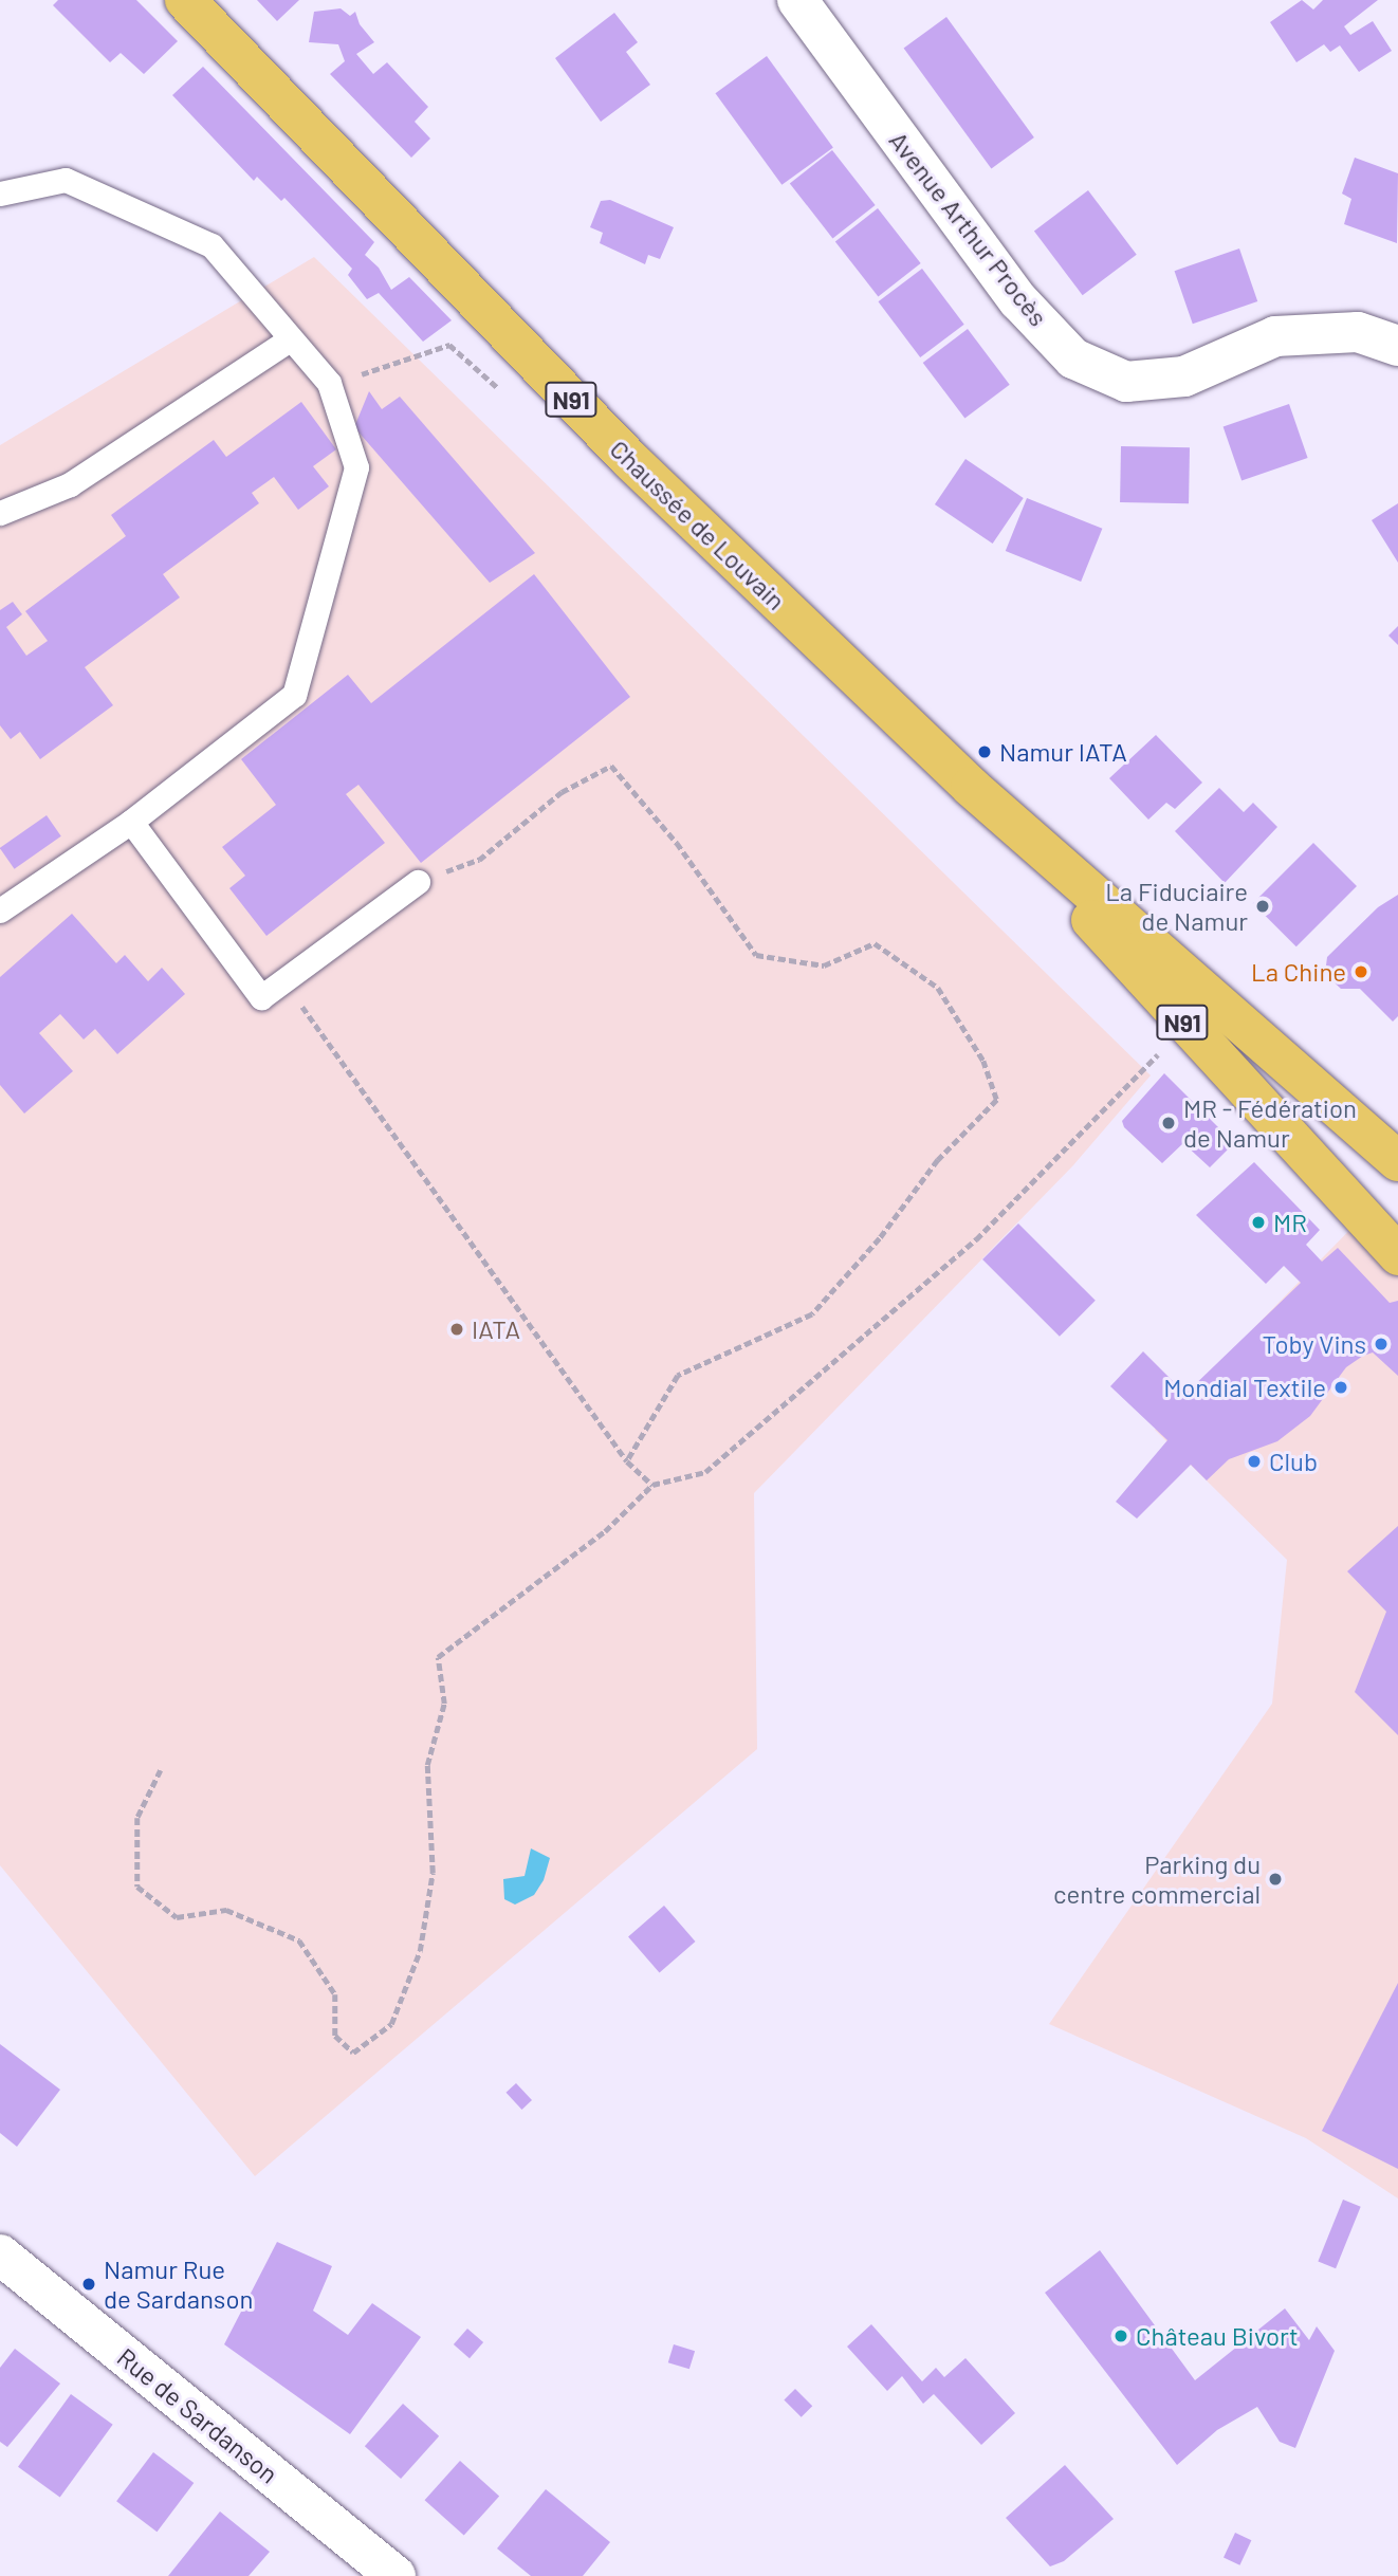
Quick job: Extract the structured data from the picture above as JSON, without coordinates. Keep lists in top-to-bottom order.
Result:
{
  "streets": {
    "main road": ["N91", "Chaussée de Louvain"],
    "street": ["Avenue Arthur Procès", "Rue de Sardanson"]
  },
  "places": [
    "Namur IATA",
    "La Fiduciaire de Namur",
    "La Chine",
    "MR - Fédération de Namur",
    "MR",
    "IATA",
    "Toby Vins",
    "Mondial Textile",
    "Club",
    "Parking du centre commercial",
    "Namur Rue de Sardanson",
    "Château Bivort"
  ]
}
